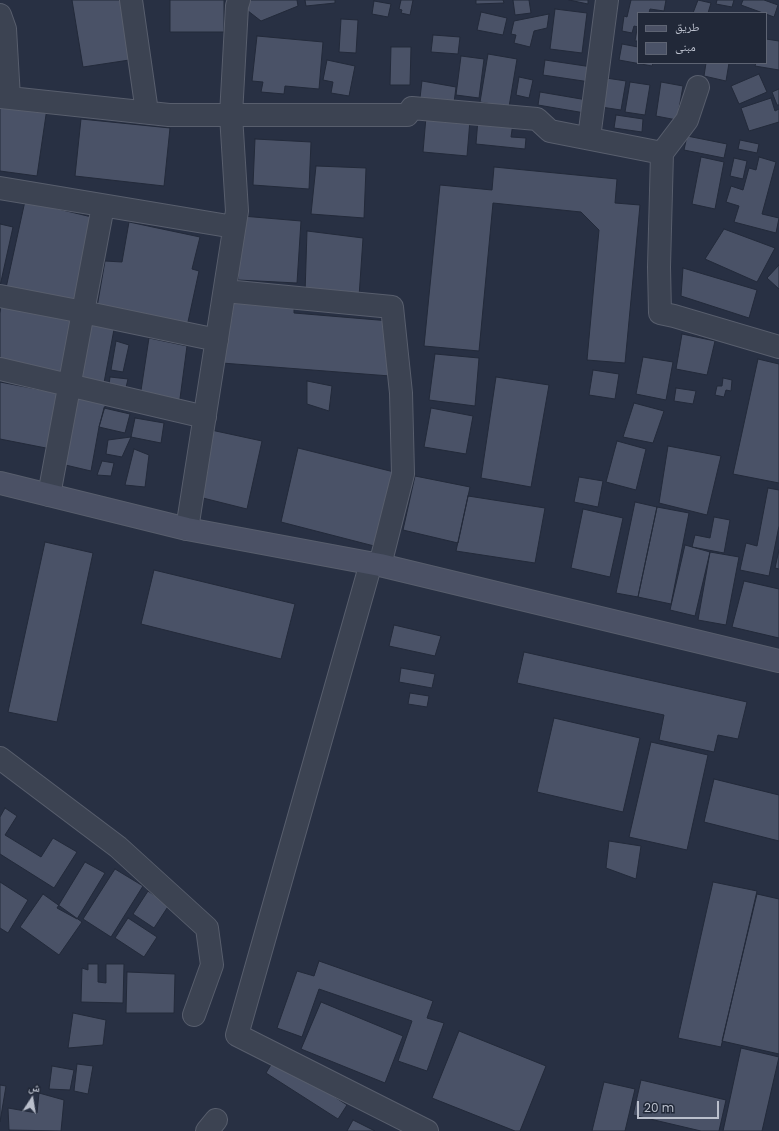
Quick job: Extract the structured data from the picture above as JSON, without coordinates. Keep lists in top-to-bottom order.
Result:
{
  "legend": ["طريق", "مبنى"],
  "scale_bar": "20 m",
  "north": "top"
}
